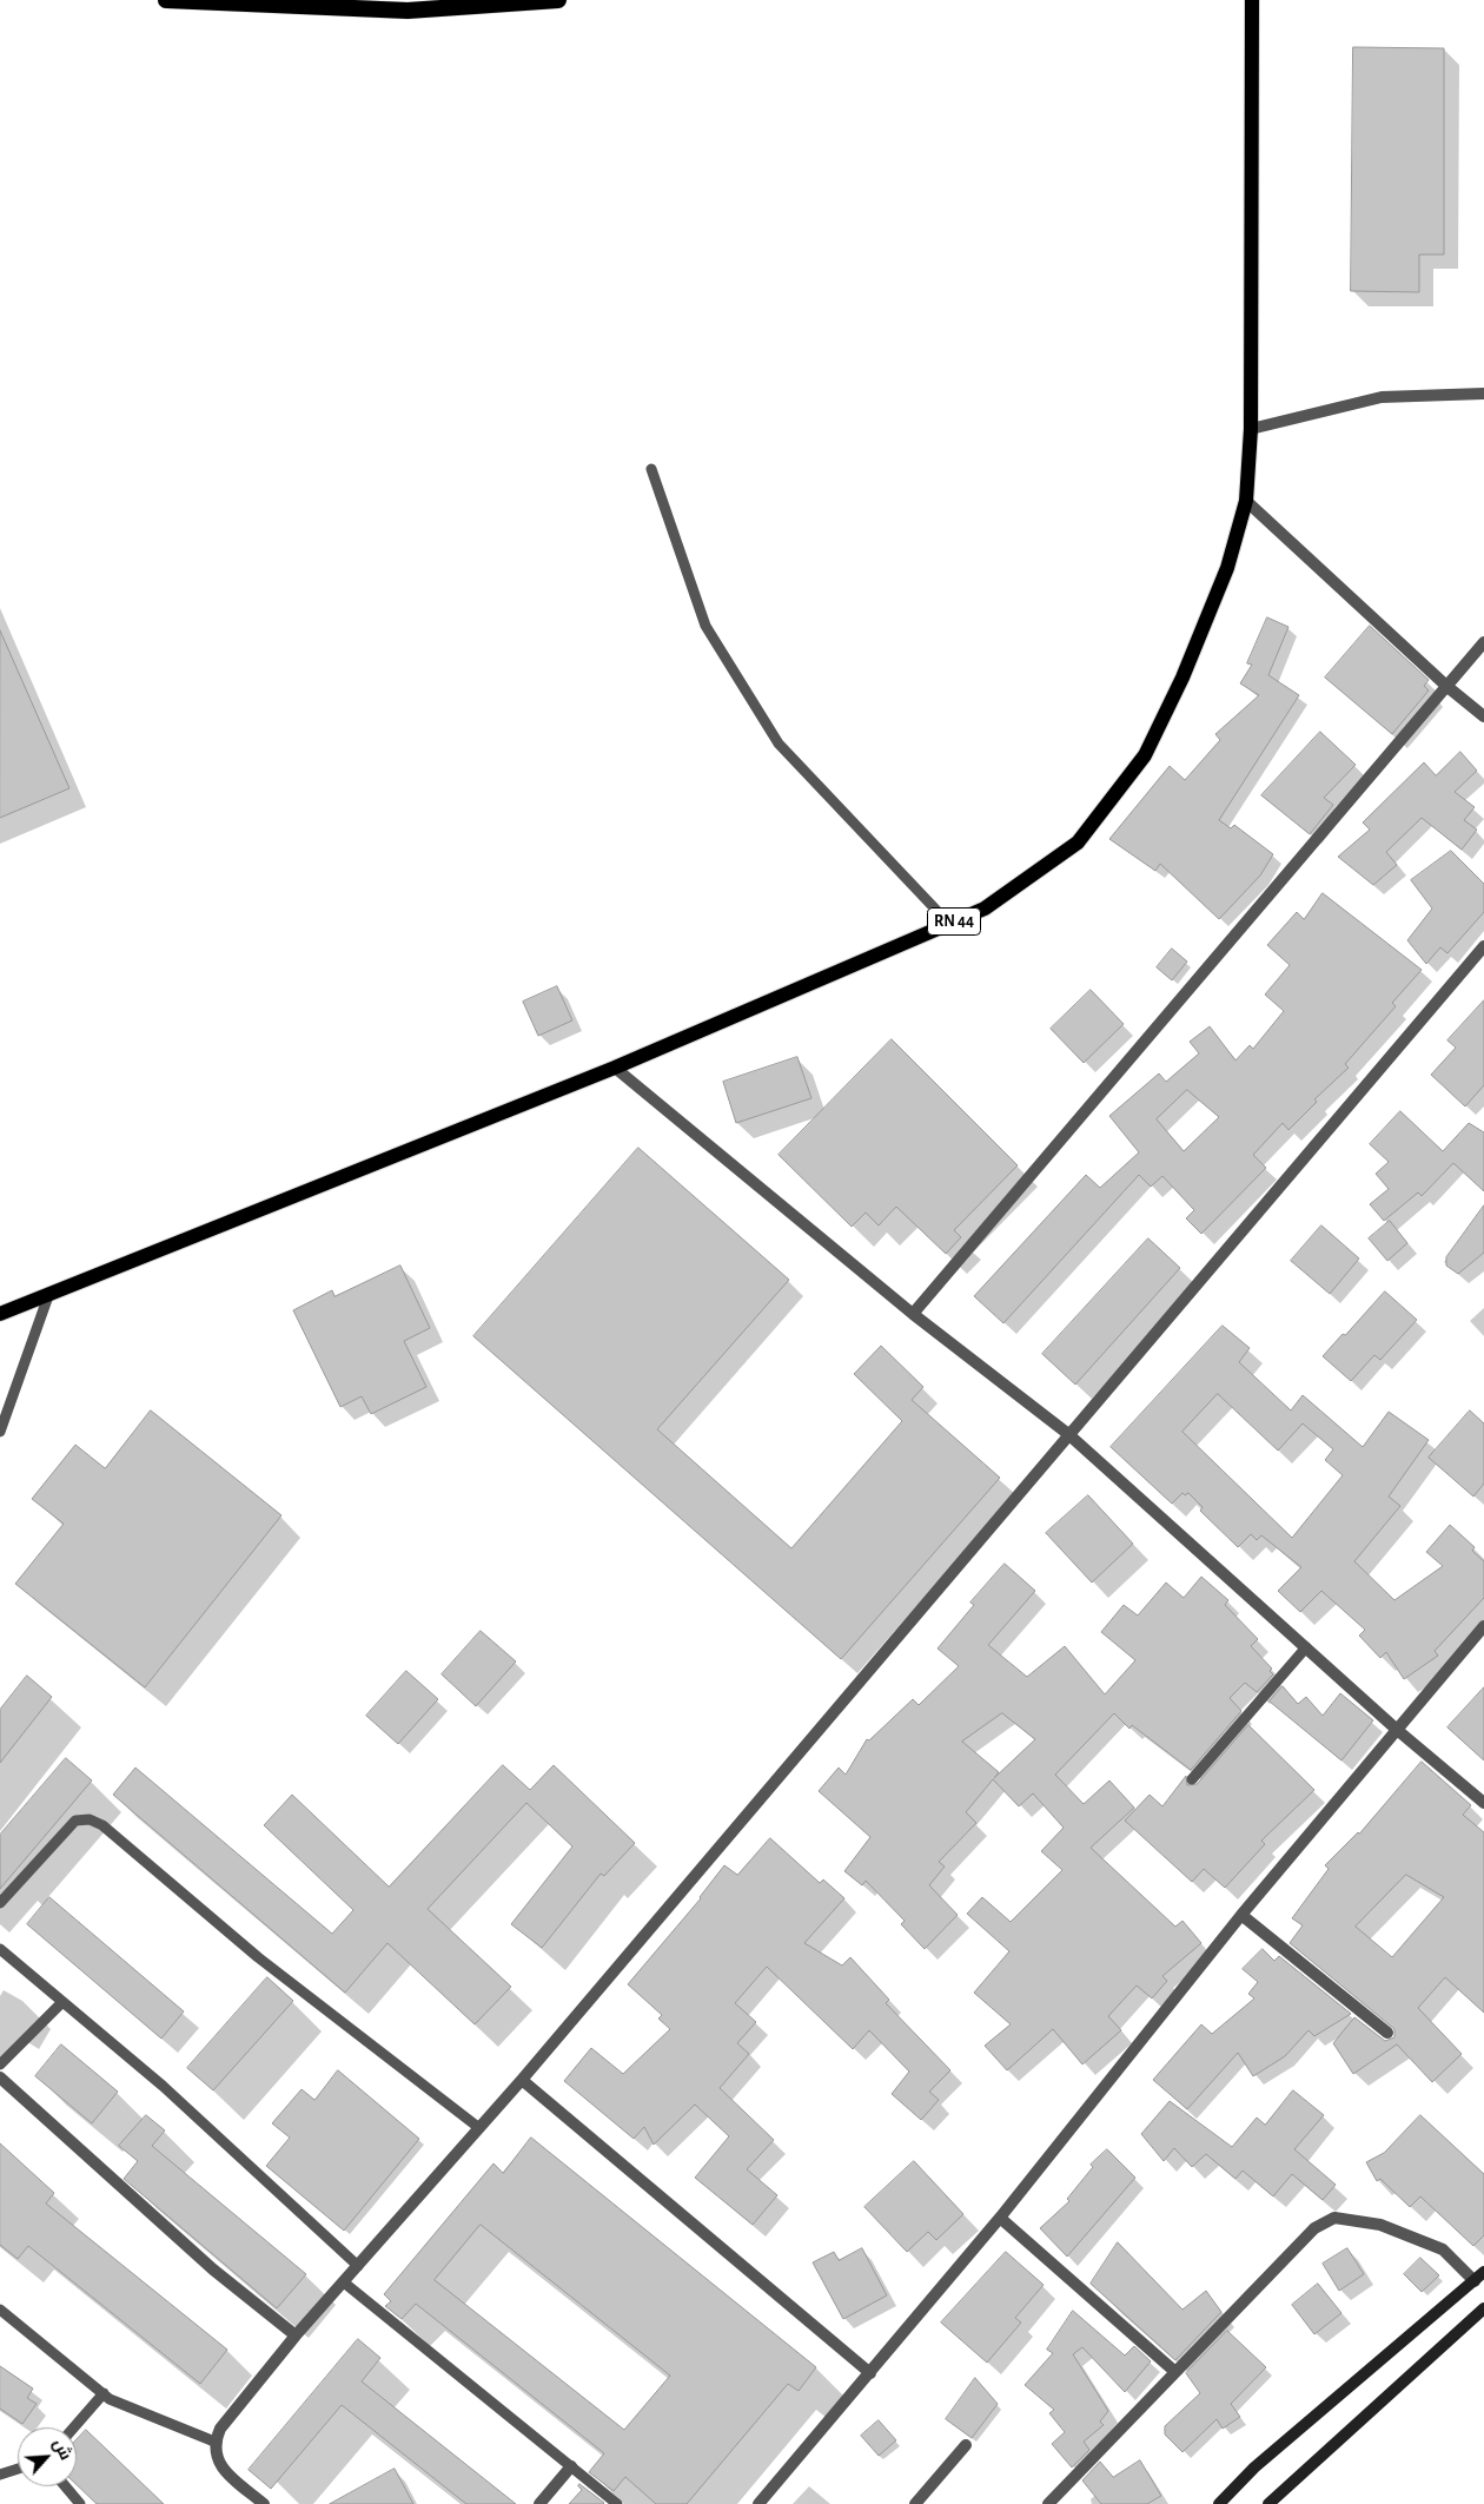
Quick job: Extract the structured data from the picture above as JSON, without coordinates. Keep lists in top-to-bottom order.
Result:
{
  "streets": {
    "main road": ["RN 44"]
  },
  "north": "top right"
}
